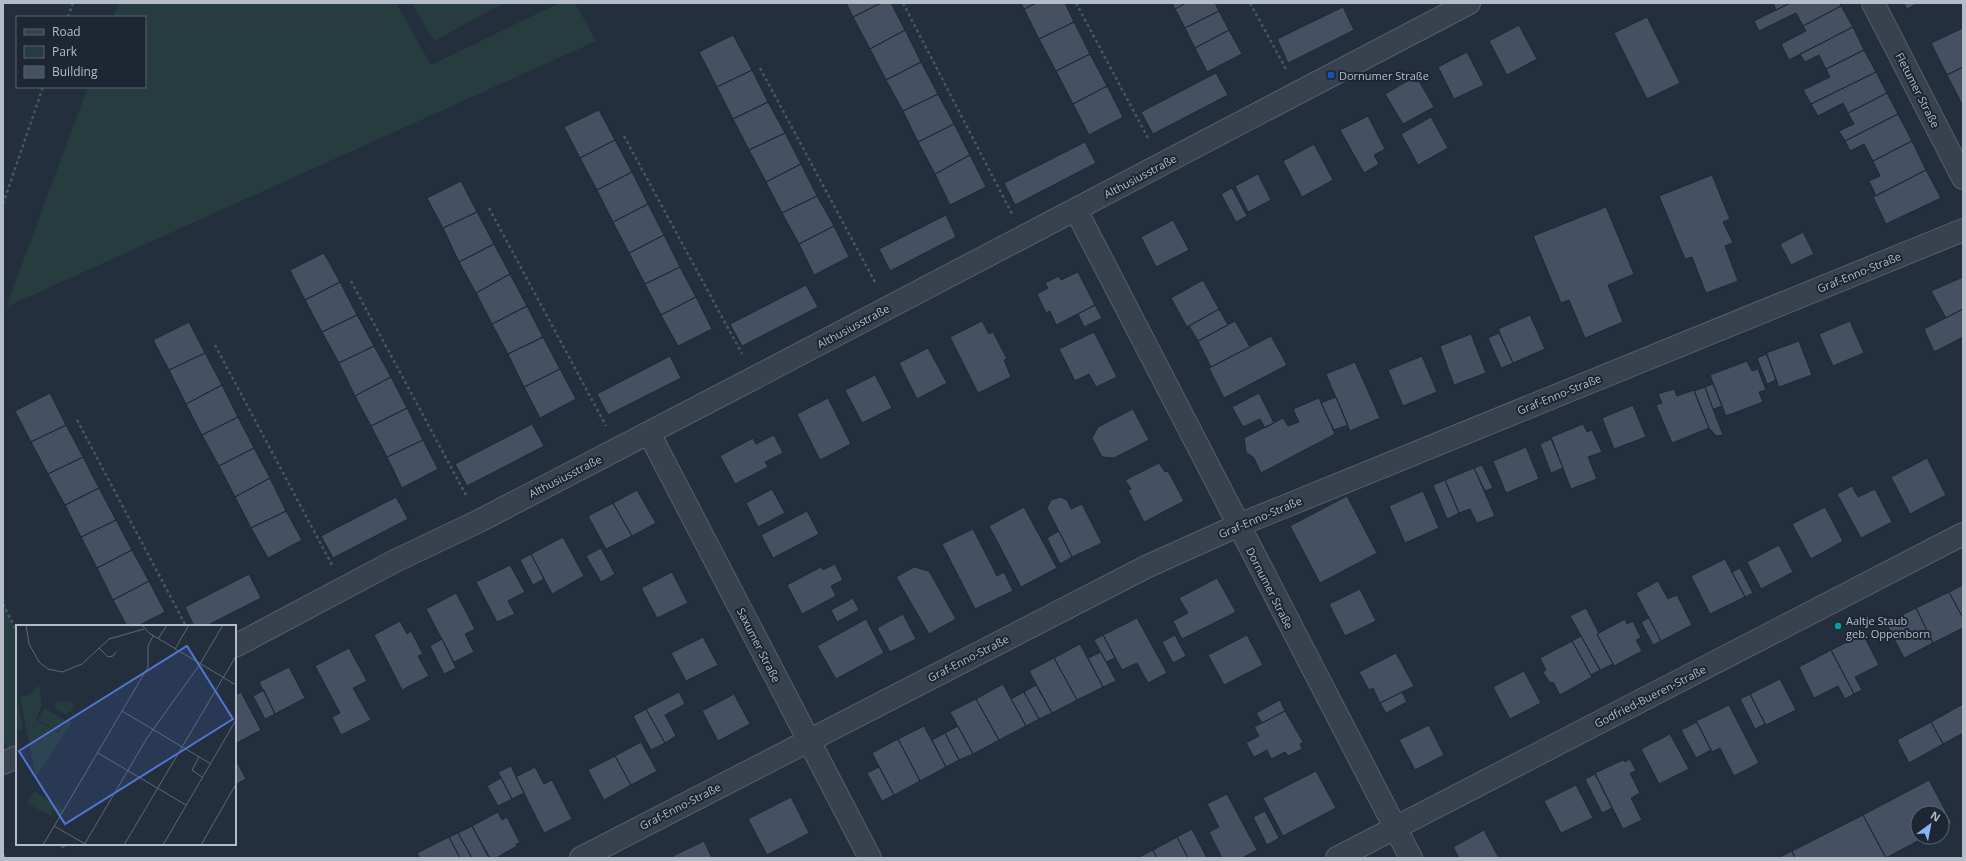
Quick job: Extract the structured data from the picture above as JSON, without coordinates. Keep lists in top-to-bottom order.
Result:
{
  "streets": {
    "street": [
      "Fletumer Straße",
      "Althusiusstraße",
      "Graf-Enno-Straße",
      "Dornumer Straße",
      "Saxumer Straße",
      "Godfried-Bueren-Straße"
    ]
  },
  "crossings": [
    ["Althusiusstraße", "Dornumer Straße"],
    ["Althusiusstraße", "Saxumer Straße"],
    ["Graf-Enno-Straße", "Dornumer Straße"],
    ["Graf-Enno-Straße", "Saxumer Straße"],
    ["Dornumer Straße", "Godfried-Bueren-Straße"]
  ],
  "places": {
    "transit": ["Dornumer Straße"],
    "other": ["Aaltje Staub geb. Oppenborn"]
  },
  "legend": ["Road", "Park", "Building"],
  "north": "top right"
}
